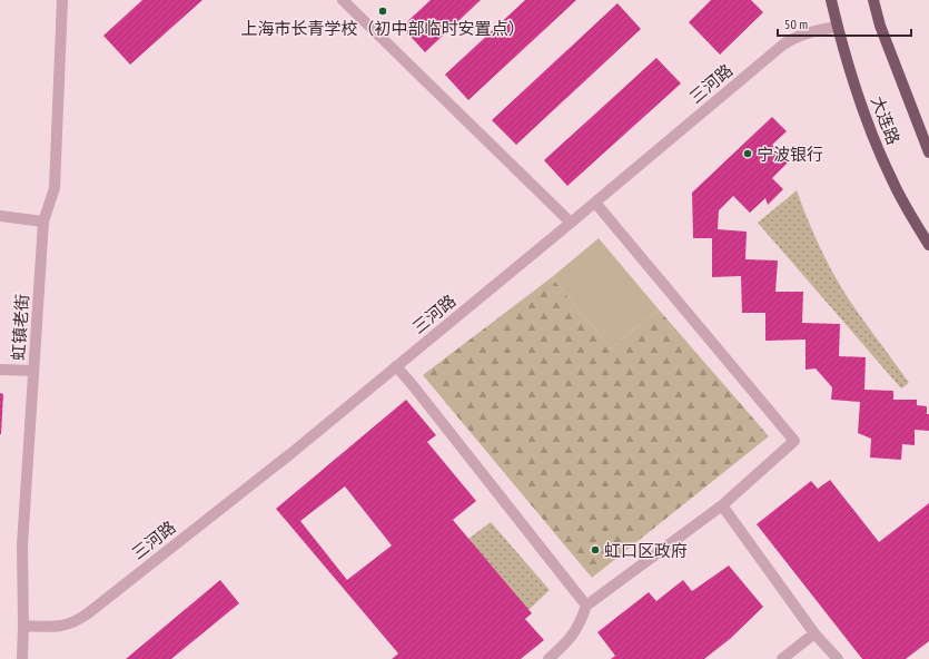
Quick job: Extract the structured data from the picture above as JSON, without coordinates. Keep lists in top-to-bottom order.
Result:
{
  "streets": {
    "main road": ["大连路"],
    "street": ["三河路", "虹镇老街"]
  },
  "crossings": [
    ["三河路", "大连路"],
    ["三河路", "虹镇老街"]
  ],
  "places": ["上海市长青学校（初中部临时安置点）", "宁波银行", "虹口区政府"],
  "scale_bar": "50 m"
}
